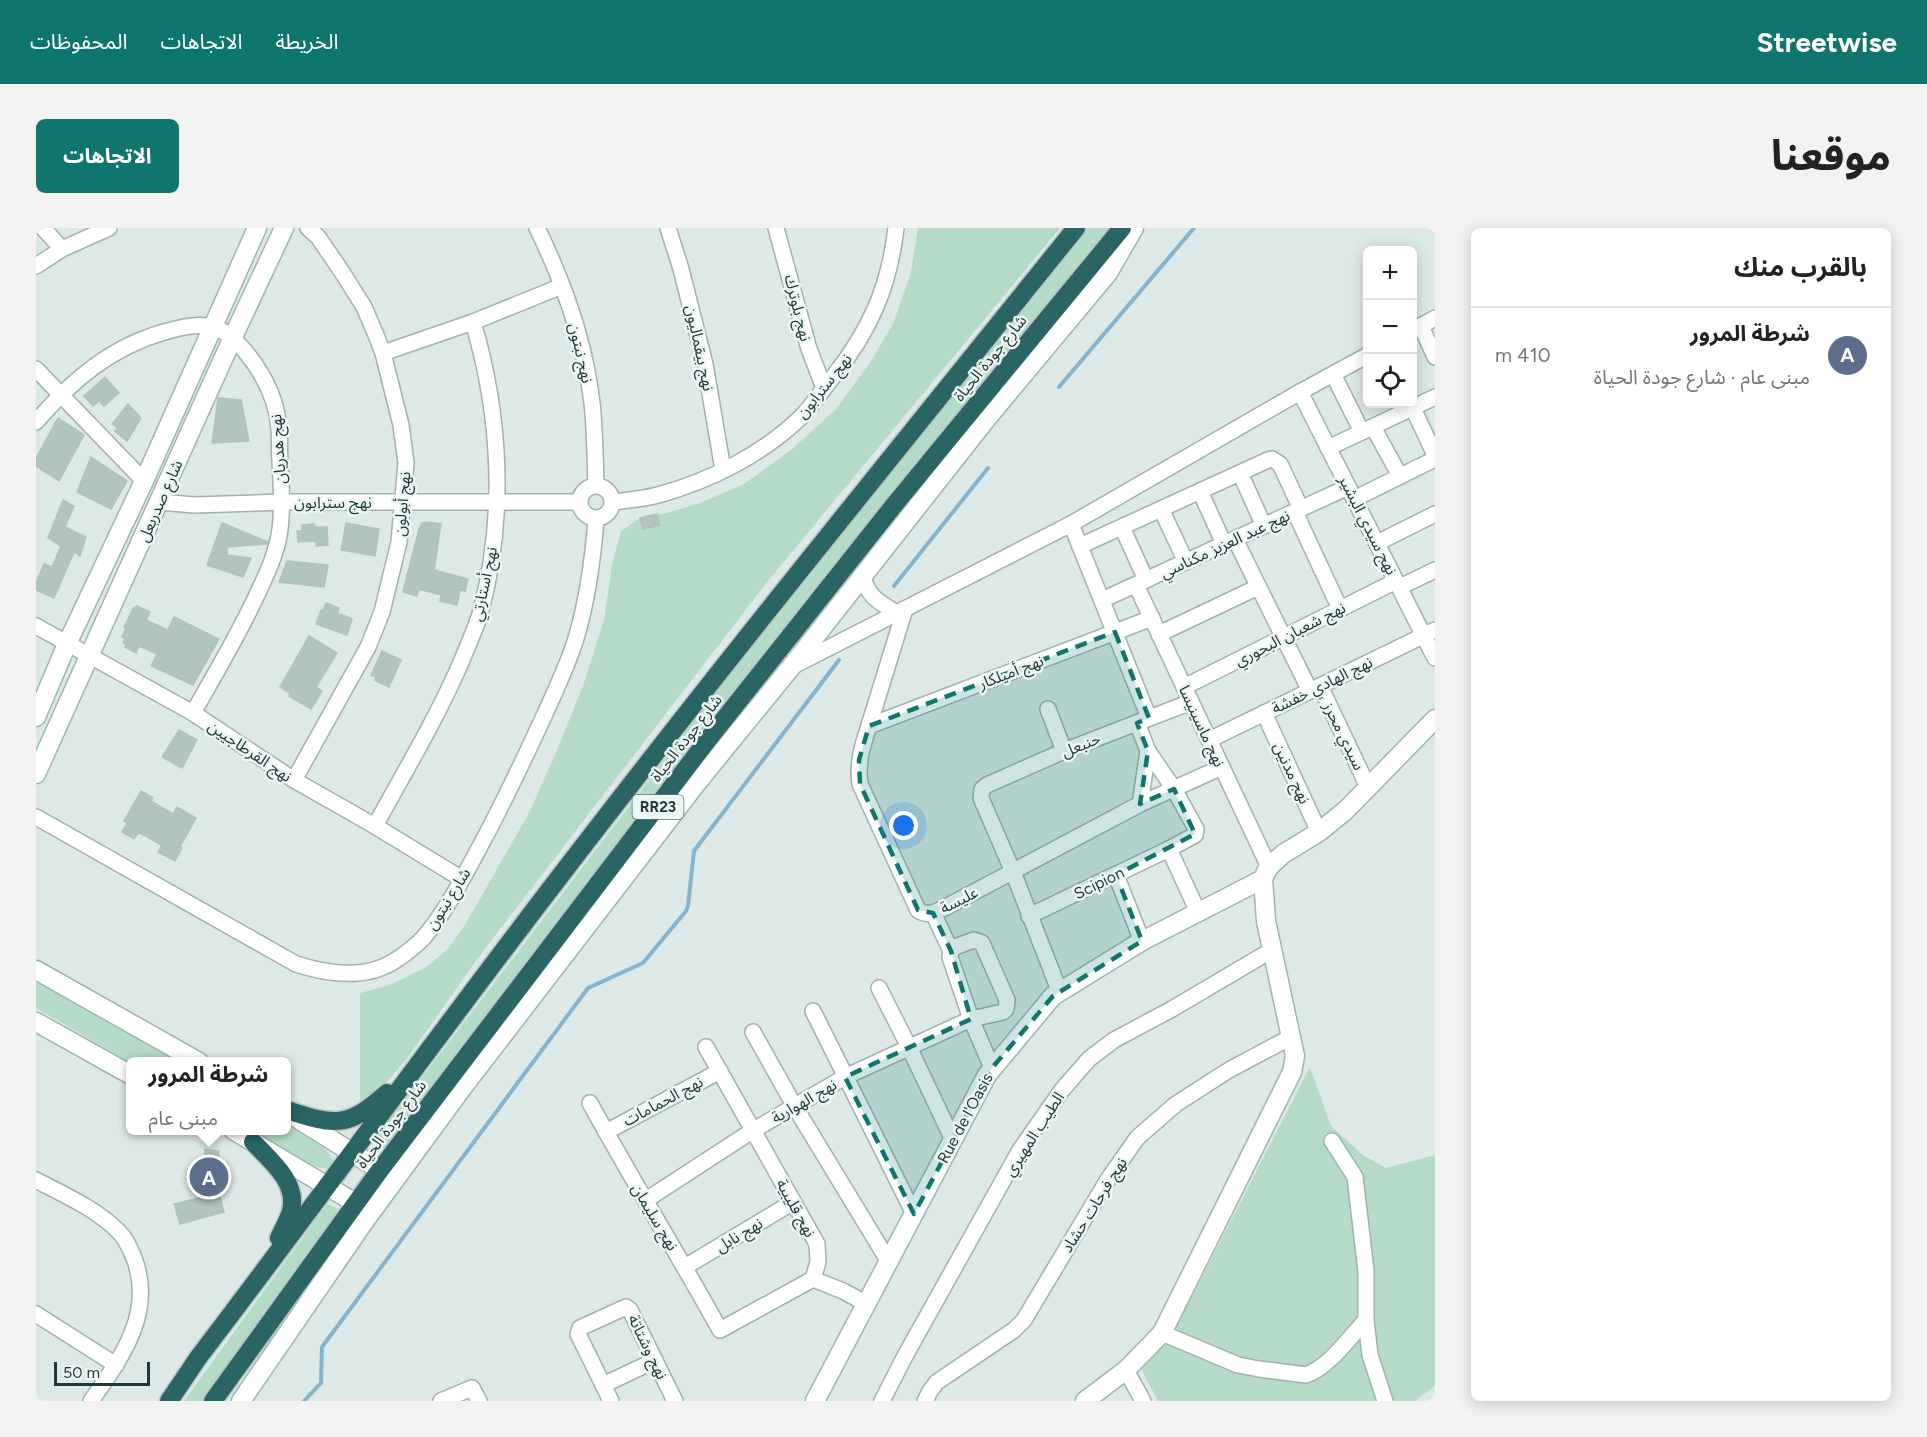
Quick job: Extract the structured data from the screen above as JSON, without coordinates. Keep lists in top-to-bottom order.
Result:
{
  "streets": {
    "highway": ["شارع جودة الحياة", "RR23"],
    "street": [
      "نهج بلوترك",
      "نهج بيقماليون",
      "نهج نبتون",
      "نهج سترابون",
      "نهج هدريان",
      "شارع صدربعل",
      "نهج أبولون",
      "نهج سيدي البشير",
      "نهج عبد العزيز مكناسي",
      "نهج أستارتي",
      "نهج شعبان البحوري",
      "نهج أميلكار",
      "نهج الهادي خفشة",
      "نهج ماسينيسا",
      "سيدي محرز",
      "حنبعل",
      "نهج القرطاجيين",
      "نهج مدنين",
      "Scipion",
      "شارع نبتون",
      "عليسة",
      "نهج الحمامات",
      "نهج الهوارية",
      "Rue de l'Oasis",
      "الطيب المهيري",
      "نهج فرحات حشاد",
      "نهج قليبية",
      "نهج سليمان",
      "نهج نابل",
      "نهج وشتاتة"
    ]
  },
  "crossings": [
    ["نهج بلوترك", "نهج سترابون"],
    ["نهج بيقماليون", "نهج سترابون"],
    ["نهج نبتون", "نهج سترابون"],
    ["نهج نبتون", "شارع نبتون"],
    ["نهج سترابون", "نهج هدريان"],
    ["نهج سترابون", "شارع صدربعل"],
    ["نهج سترابون", "نهج أبولون"],
    ["نهج سترابون", "نهج أستارتي"],
    ["نهج سترابون", "شارع نبتون"],
    ["نهج هدريان", "شارع صدربعل"],
    ["نهج هدريان", "نهج القرطاجيين"],
    ["شارع صدربعل", "نهج القرطاجيين"],
    ["نهج أبولون", "نهج القرطاجيين"],
    ["نهج سيدي البشير", "نهج عبد العزيز مكناسي"],
    ["نهج سيدي البشير", "نهج شعبان البحوري"],
    ["نهج سيدي البشير", "نهج الهادي خفشة"],
    ["نهج عبد العزيز مكناسي", "نهج ماسينيسا"],
    ["نهج عبد العزيز مكناسي", "سيدي محرز"],
    ["نهج أستارتي", "نهج القرطاجيين"],
    ["نهج شعبان البحوري", "نهج ماسينيسا"],
    ["نهج شعبان البحوري", "سيدي محرز"],
    ["نهج أميلكار", "نهج ماسينيسا"],
    ["نهج أميلكار", "عليسة"],
    ["نهج الهادي خفشة", "نهج ماسينيسا"],
    ["نهج الهادي خفشة", "سيدي محرز"],
    ["نهج الهادي خفشة", "نهج مدنين"],
    ["نهج ماسينيسا", "حنبعل"],
    ["نهج ماسينيسا", "عليسة"],
    ["نهج ماسينيسا", "Rue de l'Oasis"],
    ["سيدي محرز", "Rue de l'Oasis"],
    ["حنبعل", "عليسة"],
    ["نهج القرطاجيين", "شارع نبتون"],
    ["نهج مدنين", "Rue de l'Oasis"],
    ["Scipion", "عليسة"],
    ["نهج الحمامات", "نهج قليبية"],
    ["نهج الحمامات", "نهج سليمان"],
    ["نهج الهوارية", "نهج قليبية"],
    ["نهج الهوارية", "نهج سليمان"],
    ["نهج قليبية", "نهج سليمان"],
    ["نهج قليبية", "نهج نابل"],
    ["نهج سليمان", "نهج نابل"]
  ],
  "scale_bar": "50 m",
  "page": {
    "header": "Streetwise",
    "nav": ["الخريطة", "الاتجاهات", "المحفوظات"],
    "title": "موقعنا",
    "buttons": "الاتجاهات",
    "heading": "بالقرب منك",
    "map_buttons": ["+", "−"],
    "list": [
      {
        "mark": "A",
        "name": "شرطة المرور",
        "note": "مبنى عام · شارع جودة الحياة",
        "value": "410 m"
      }
    ],
    "popup": ["شرطة المرور", "مبنى عام"],
    "pins": "A",
    "scale": "50 m"
  }
}
